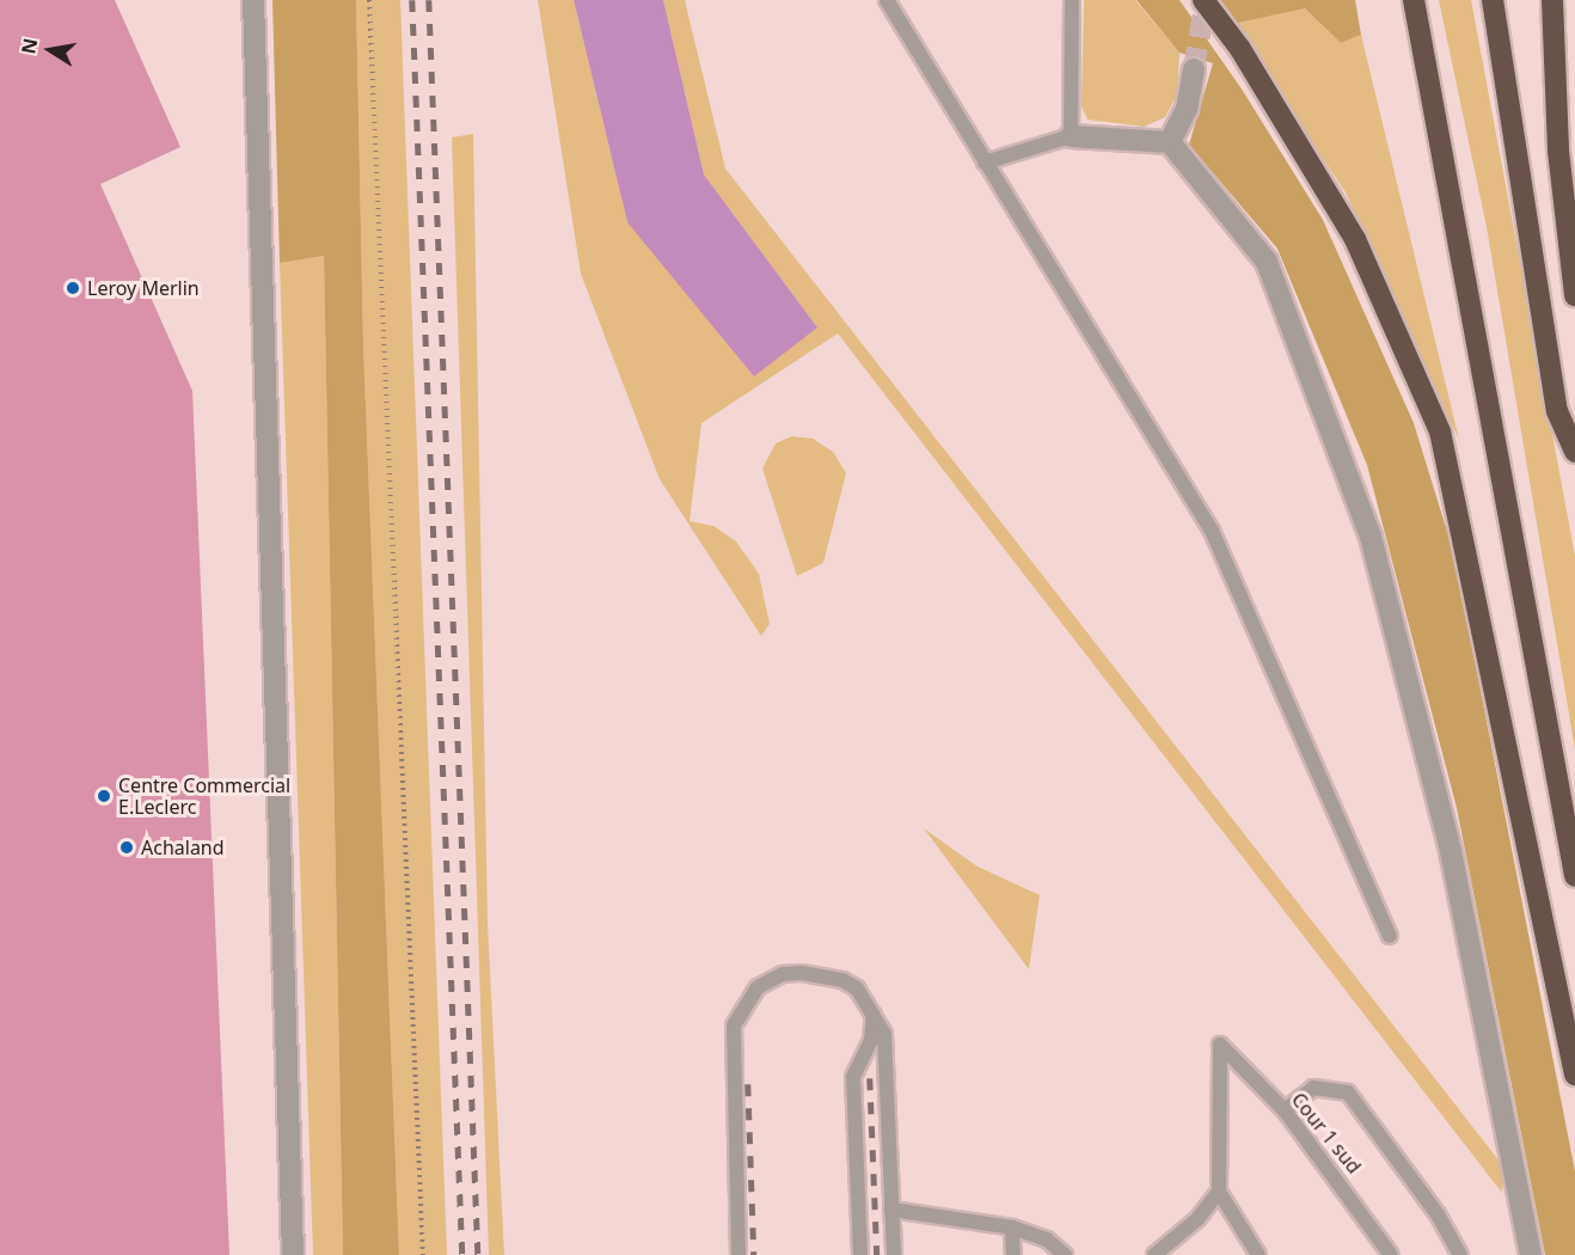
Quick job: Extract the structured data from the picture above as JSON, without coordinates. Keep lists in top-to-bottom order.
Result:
{
  "streets": {
    "lane": ["Cour 1 sud"]
  },
  "places": ["Leroy Merlin", "Centre Commercial E.Leclerc", "Achaland"],
  "north": "left"
}
